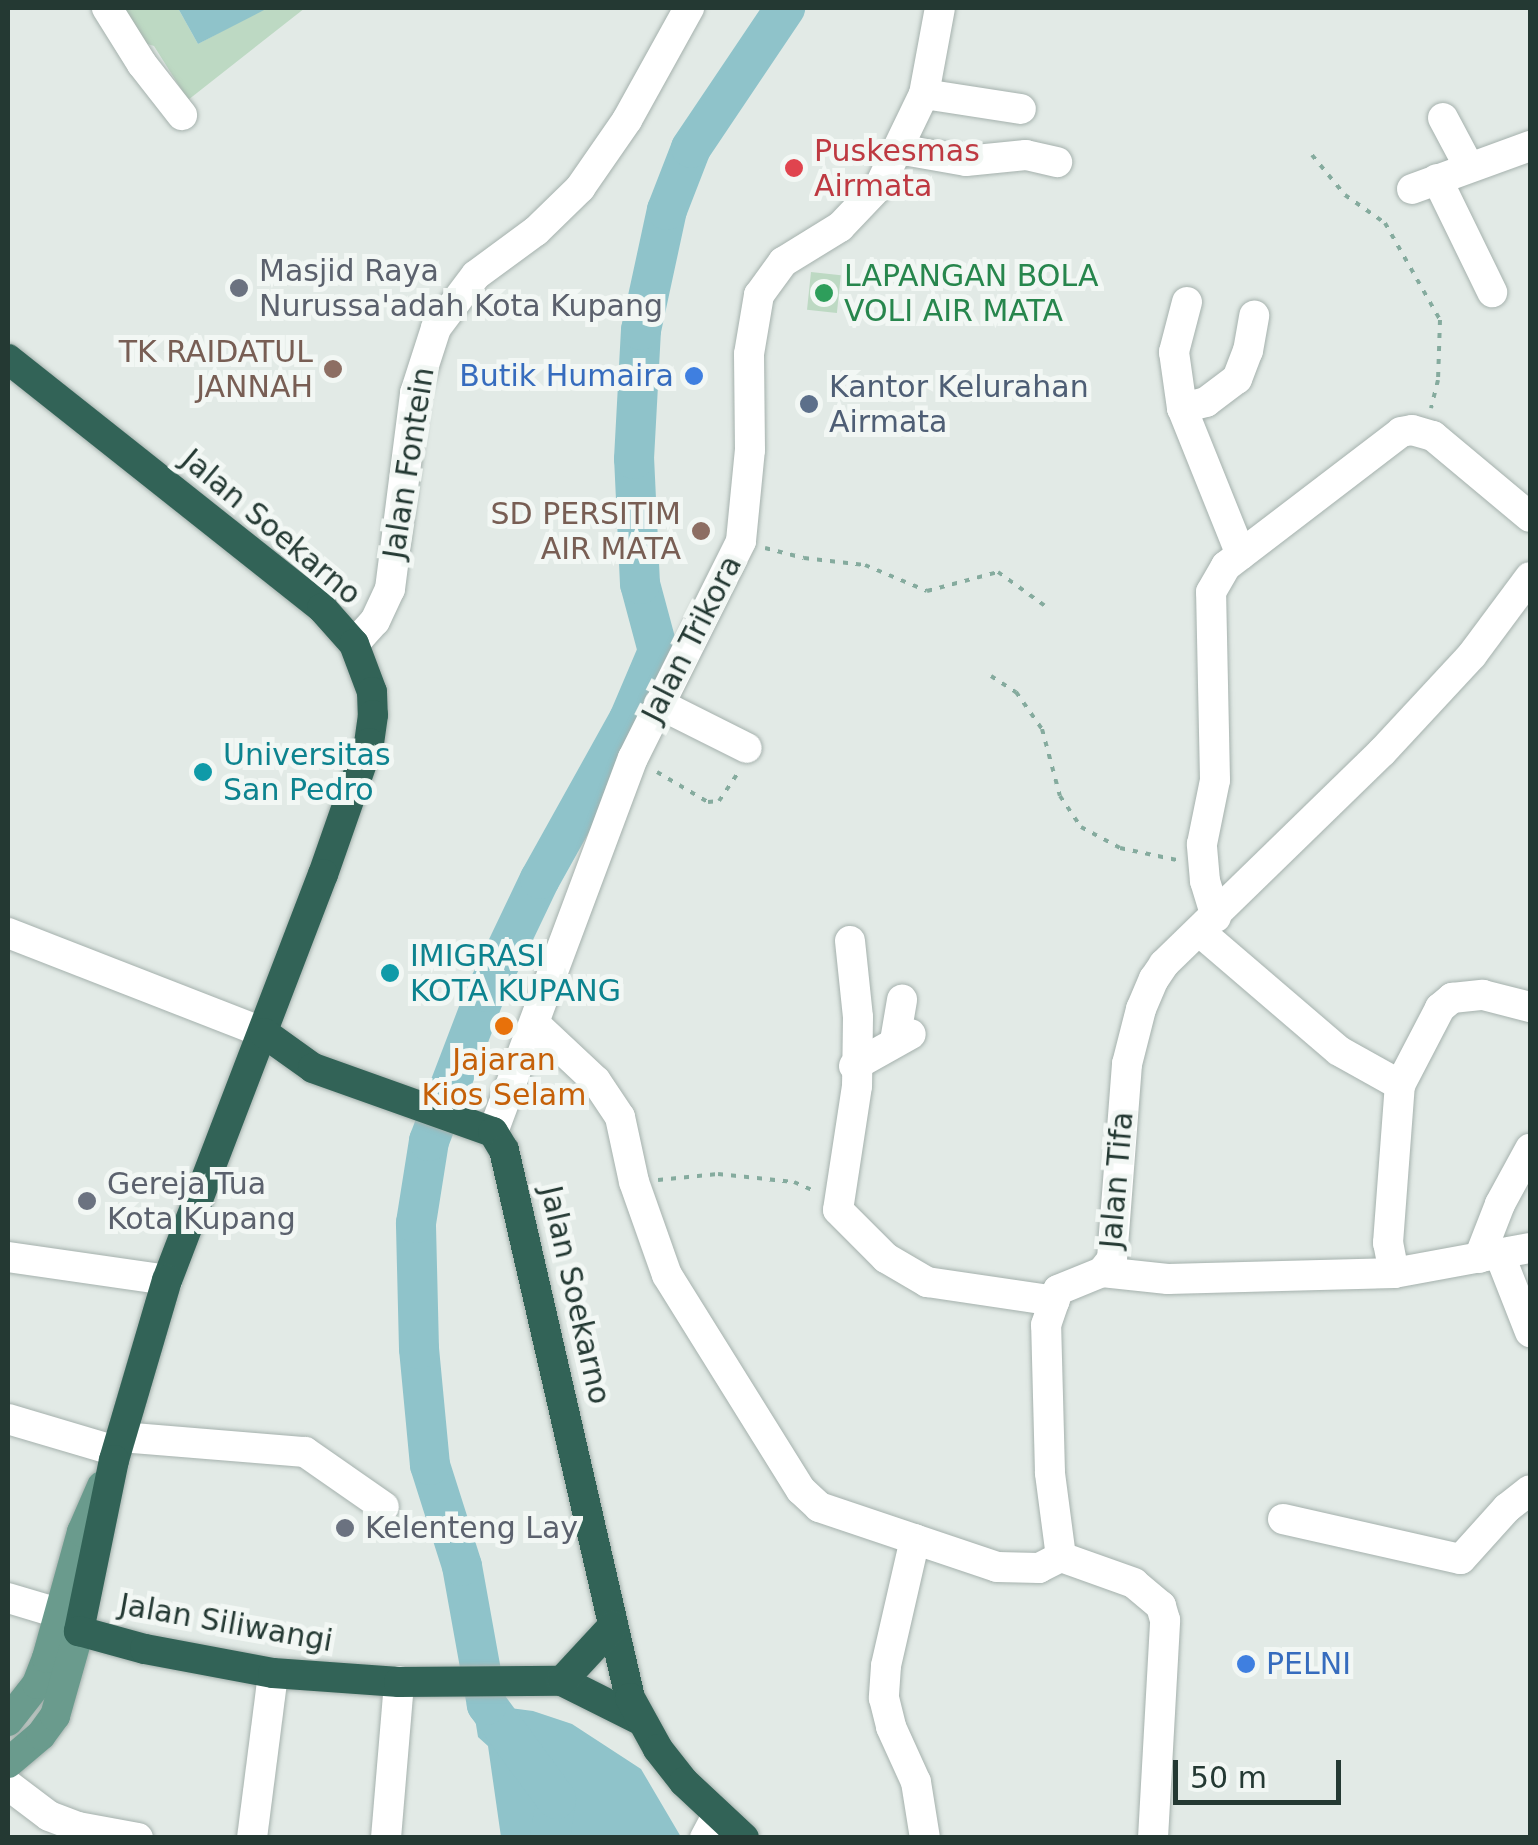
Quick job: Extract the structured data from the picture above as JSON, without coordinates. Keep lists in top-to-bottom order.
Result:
{
  "streets": {
    "highway": ["Jalan Soekarno", "Jalan Siliwangi"],
    "street": ["Jalan Fontein", "Jalan Trikora", "Jalan Tifa"]
  },
  "crossings": [
    ["Jalan Fontein", "Jalan Soekarno"],
    ["Jalan Soekarno", "Jalan Trikora"],
    ["Jalan Soekarno", "Jalan Siliwangi"]
  ],
  "places": [
    "Puskesmas Airmata",
    "Masjid Raya Nurussa'adah Kota Kupang",
    "LAPANGAN BOLA VOLI AIR MATA",
    "TK RAIDATUL JANNAH",
    "Butik Humaira",
    "Kantor Kelurahan Airmata",
    "SD PERSITIM AIR MATA",
    "Universitas San Pedro",
    "IMIGRASI KOTA KUPANG",
    "Jajaran Kios Selam",
    "Gereja Tua Kota Kupang",
    "Kelenteng Lay",
    "PELNI"
  ],
  "scale_bar": "50 m"
}
